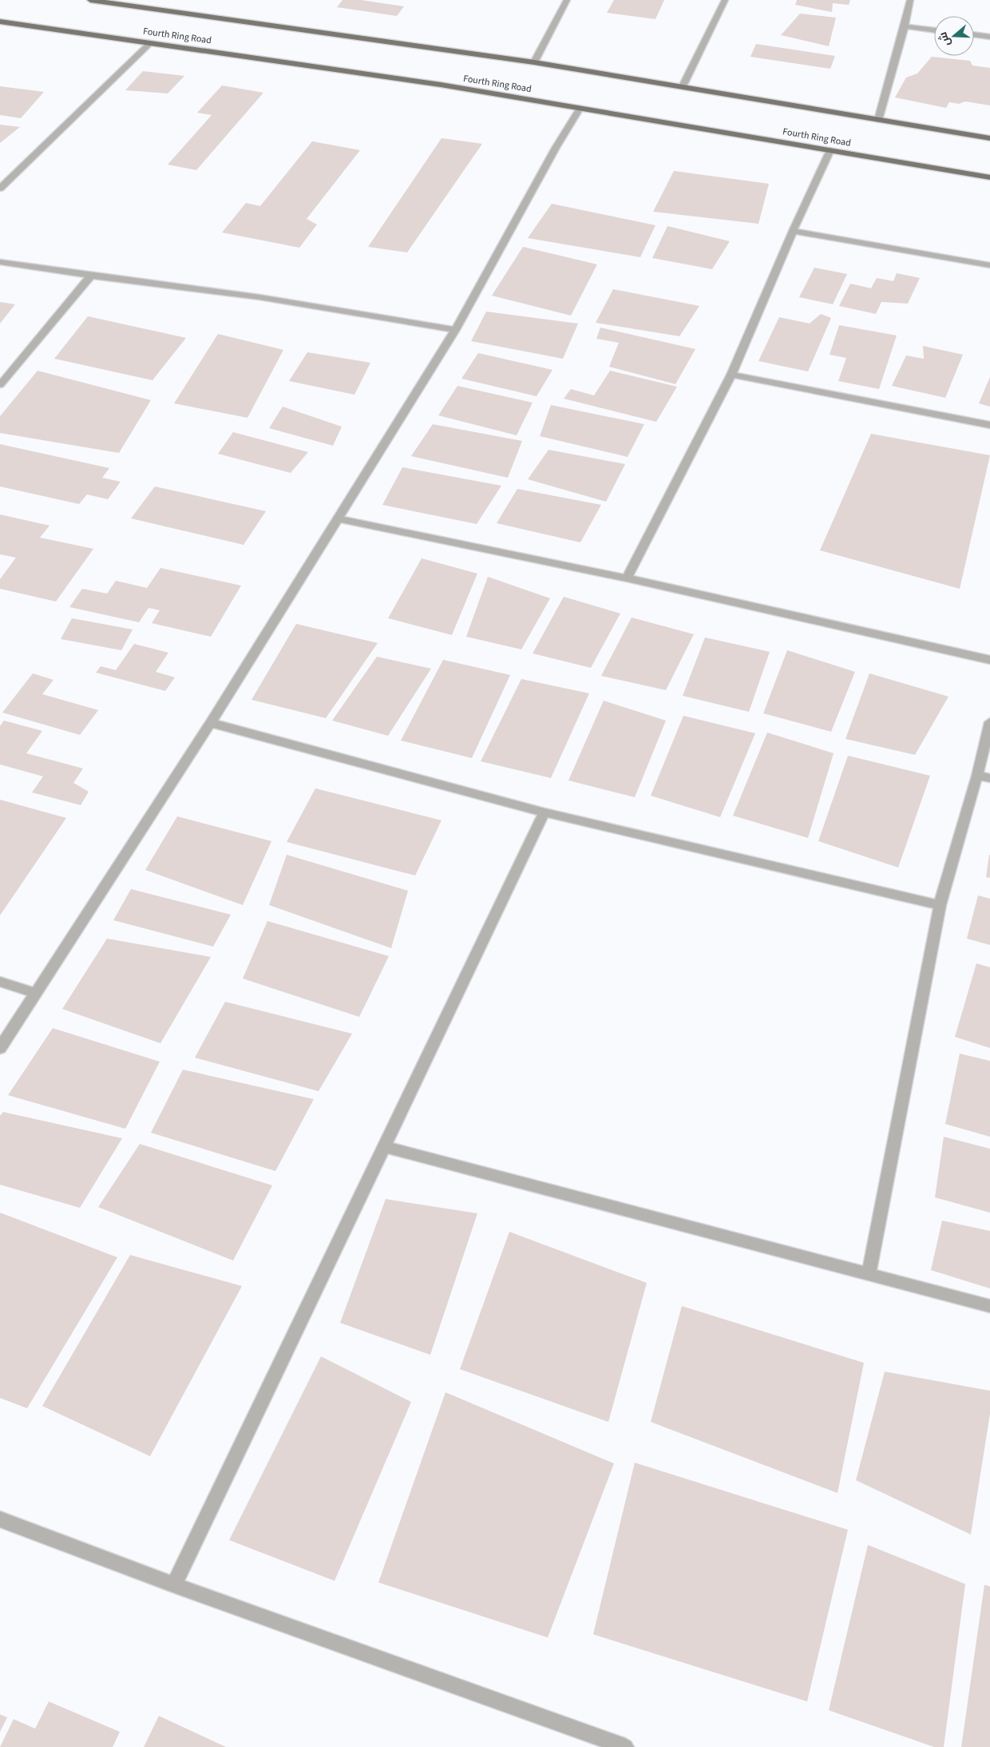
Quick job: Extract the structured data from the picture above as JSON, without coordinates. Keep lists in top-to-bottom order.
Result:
{
  "streets": {
    "main road": ["Fourth Ring Road"]
  },
  "north": "left"
}
